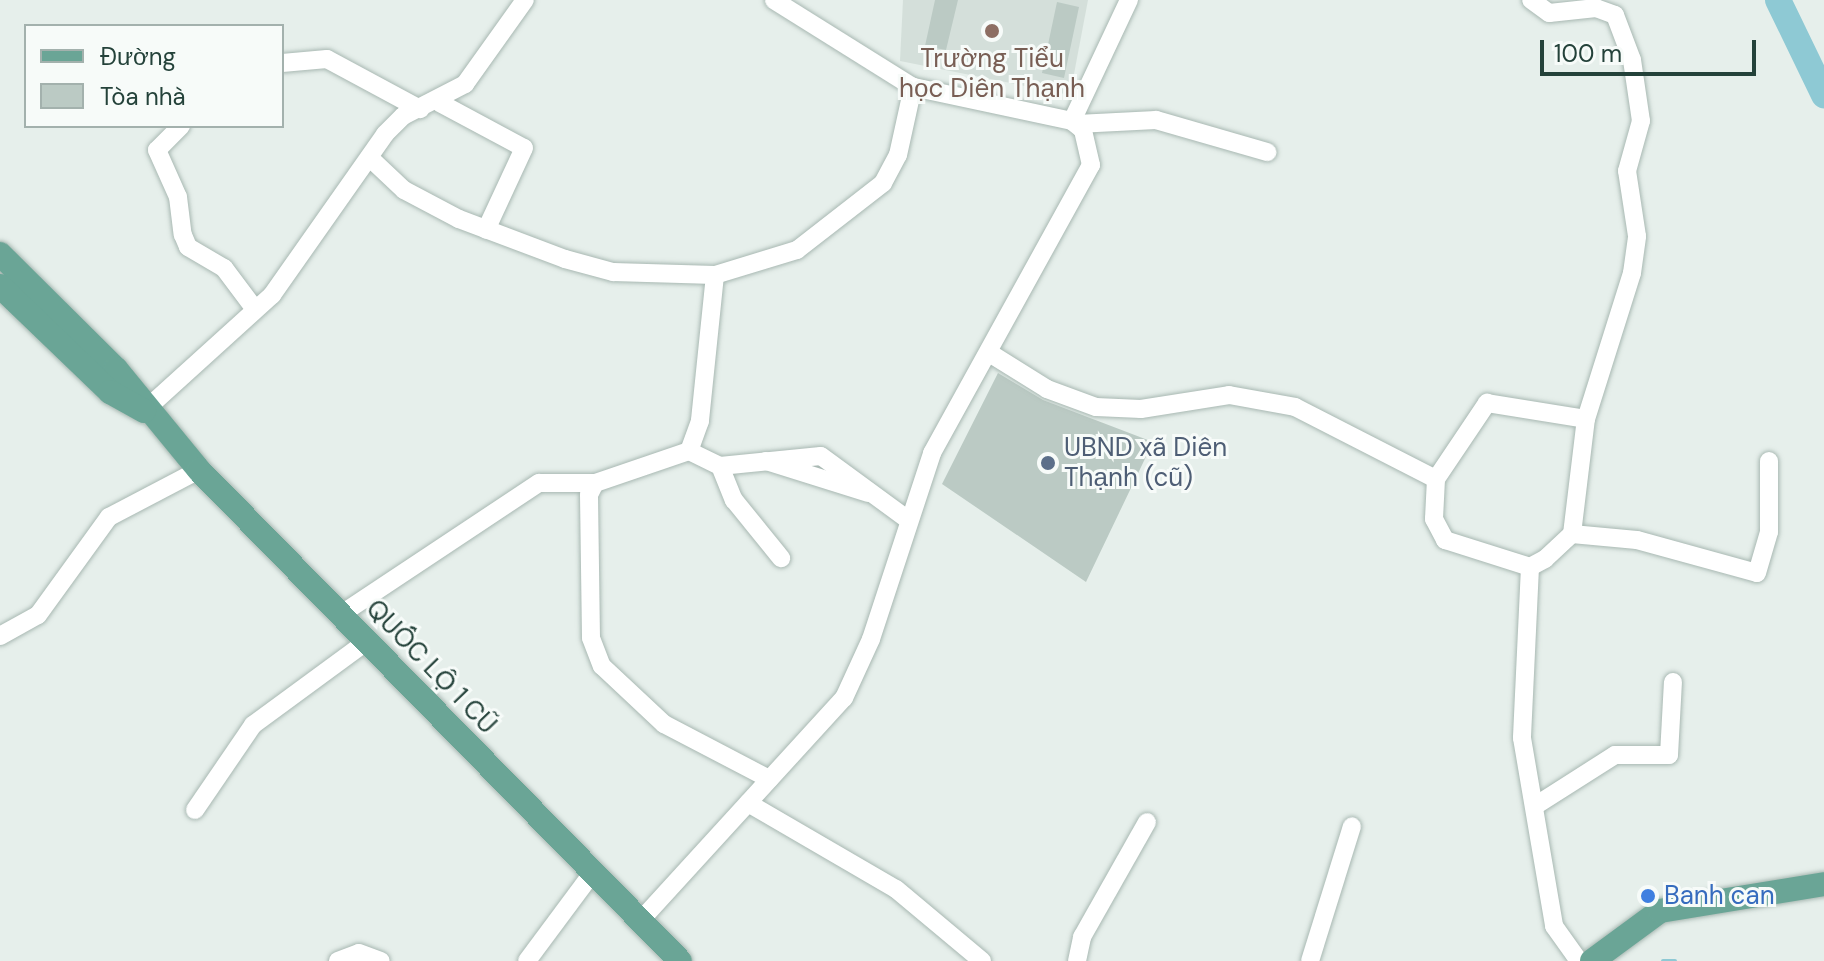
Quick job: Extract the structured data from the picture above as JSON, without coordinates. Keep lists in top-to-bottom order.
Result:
{
  "streets": {
    "main road": ["QUỐC LỘ 1 CŨ"]
  },
  "places": ["Trường Tiểu học Diên Thạnh", "UBND xã Diên Thạnh (cũ)", "Banh can"],
  "legend": ["Đường", "Tòa nhà"],
  "scale_bar": "100 m"
}
